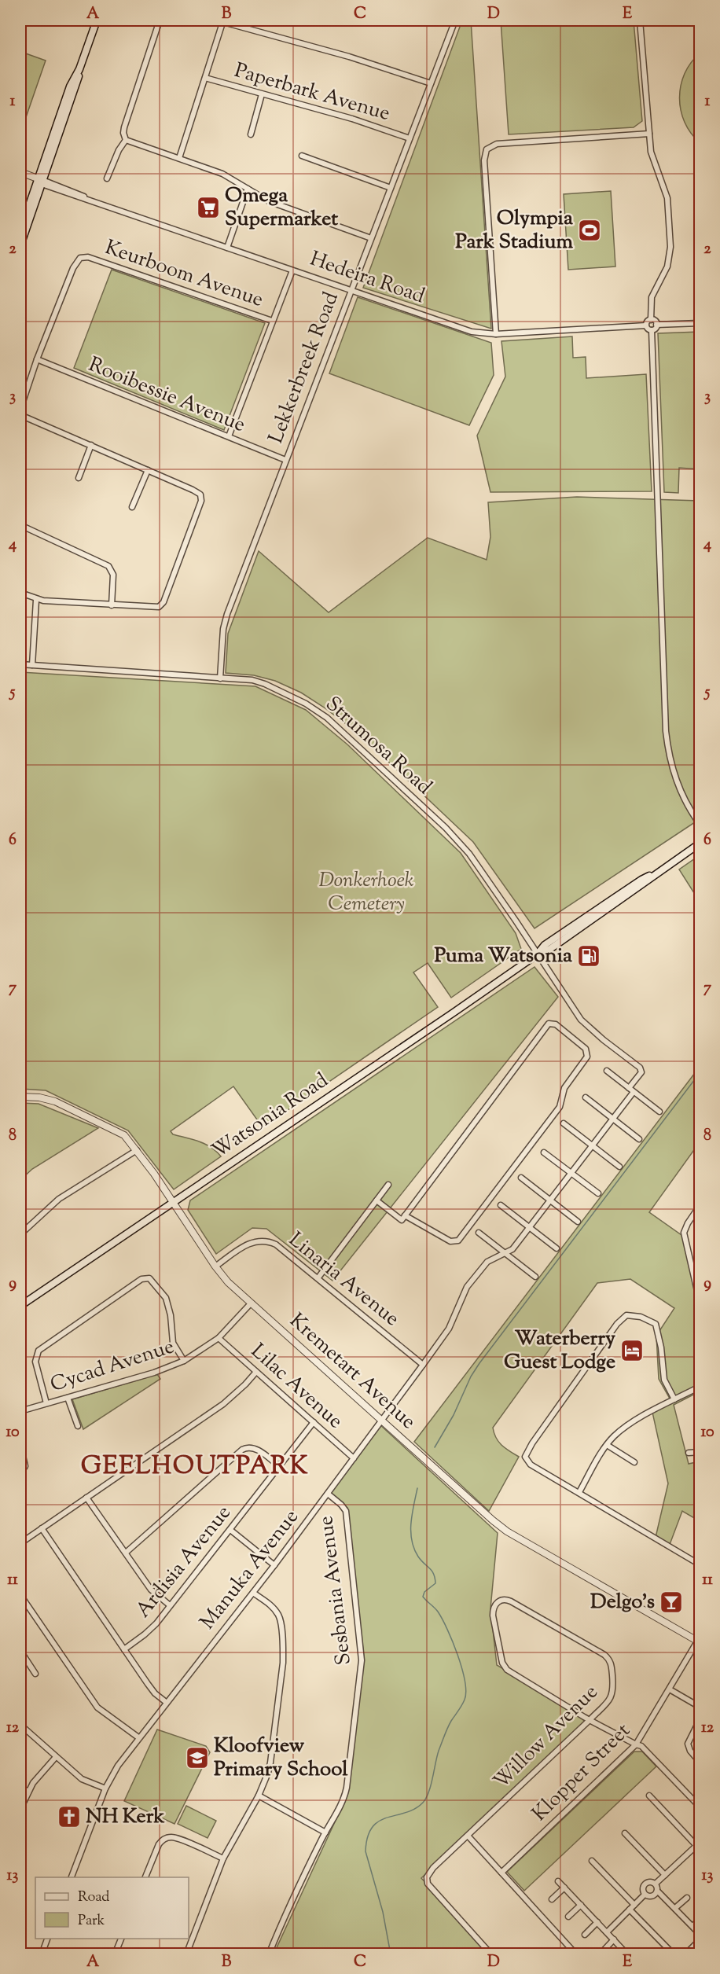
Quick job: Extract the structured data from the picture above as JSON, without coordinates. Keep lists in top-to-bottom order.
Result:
{
  "streets": {
    "main road": ["Watsonia Road"],
    "street": [
      "Paperbark Avenue",
      "Keurboom Avenue",
      "Hedeira Road",
      "Lekkerbreek Road",
      "Rooibessie Avenue",
      "Strumosa Road",
      "Linaria Avenue",
      "Cycad Avenue",
      "Kremetart Avenue",
      "Lilac Avenue",
      "Ardisia Avenue",
      "Manuka Avenue",
      "Sesbania Avenue",
      "Willow Avenue",
      "Klopper Street"
    ]
  },
  "crossings": [
    ["Paperbark Avenue", "Lekkerbreek Road"],
    ["Keurboom Avenue", "Rooibessie Avenue"],
    ["Hedeira Road", "Lekkerbreek Road"],
    ["Lekkerbreek Road", "Rooibessie Avenue"],
    ["Lekkerbreek Road", "Strumosa Road"],
    ["Strumosa Road", "Watsonia Road"],
    ["Watsonia Road", "Kremetart Avenue"],
    ["Linaria Avenue", "Kremetart Avenue"],
    ["Linaria Avenue", "Manuka Avenue"],
    ["Cycad Avenue", "Kremetart Avenue"],
    ["Cycad Avenue", "Lilac Avenue"],
    ["Kremetart Avenue", "Manuka Avenue"],
    ["Kremetart Avenue", "Klopper Street"],
    ["Lilac Avenue", "Ardisia Avenue"],
    ["Lilac Avenue", "Manuka Avenue"],
    ["Manuka Avenue", "Sesbania Avenue"]
  ],
  "districts": ["GEELHOUTPARK"],
  "parks": ["Donkerhoek Cemetery"],
  "places": {
    "supermarket": ["Omega Supermarket"],
    "sports": ["Olympia Park Stadium"],
    "fuel station": ["Puma Watsonia"],
    "hotel": ["Waterberry Guest Lodge"],
    "bar": ["Delgo's"],
    "school or university": ["Kloofview Primary School"],
    "church": ["NH Kerk"]
  },
  "legend": ["Road", "Park"],
  "grid": {
    "columns": [
      "A",
      "B",
      "C",
      "D",
      "E"
    ],
    "rows": [
      "1",
      "2",
      "3",
      "4",
      "5",
      "6",
      "7",
      "8",
      "9",
      "10",
      "11",
      "12",
      "13"
    ]
  }
}
